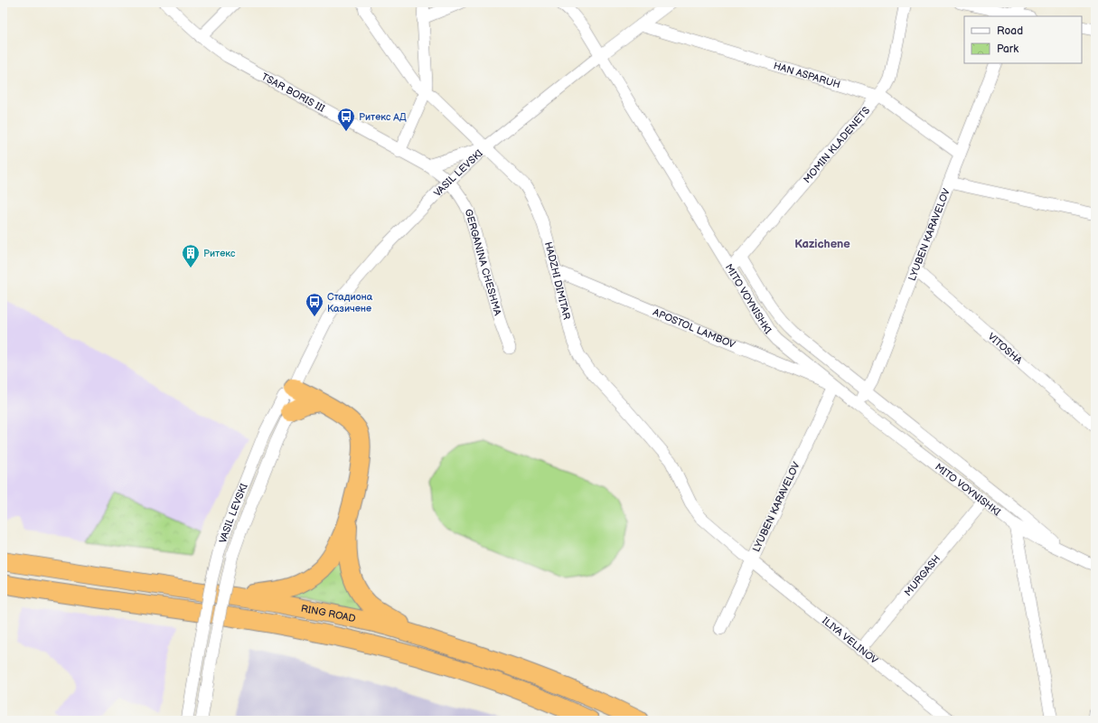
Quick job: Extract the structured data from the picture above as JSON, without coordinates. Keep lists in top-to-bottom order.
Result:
{
  "streets": {
    "highway": ["RING ROAD"],
    "street": [
      "HAN ASPARUH",
      "TSAR BORIS III",
      "MOMIN KLADENETS",
      "VASIL LEVSKI",
      "LYUBEN KARAVELOV",
      "GERGANINA CHESHMA",
      "HADZHI DIMITAR",
      "MITO VOYNISHKI",
      "APOSTOL LAMBOV",
      "VITOSHA",
      "MURGASH",
      "ILIYA VELINOV"
    ]
  },
  "crossings": [
    ["HAN ASPARUH", "MOMIN KLADENETS"],
    ["HAN ASPARUH", "VASIL LEVSKI"],
    ["HAN ASPARUH", "LYUBEN KARAVELOV"],
    ["TSAR BORIS III", "VASIL LEVSKI"],
    ["TSAR BORIS III", "GERGANINA CHESHMA"],
    ["MOMIN KLADENETS", "MITO VOYNISHKI"],
    ["VASIL LEVSKI", "GERGANINA CHESHMA"],
    ["VASIL LEVSKI", "HADZHI DIMITAR"],
    ["VASIL LEVSKI", "MITO VOYNISHKI"],
    ["LYUBEN KARAVELOV", "HADZHI DIMITAR"],
    ["LYUBEN KARAVELOV", "MITO VOYNISHKI"],
    ["LYUBEN KARAVELOV", "APOSTOL LAMBOV"],
    ["LYUBEN KARAVELOV", "VITOSHA"],
    ["LYUBEN KARAVELOV", "ILIYA VELINOV"],
    ["HADZHI DIMITAR", "APOSTOL LAMBOV"],
    ["HADZHI DIMITAR", "ILIYA VELINOV"],
    ["MITO VOYNISHKI", "APOSTOL LAMBOV"],
    ["MITO VOYNISHKI", "MURGASH"],
    ["MURGASH", "ILIYA VELINOV"]
  ],
  "districts": ["Kazichene"],
  "places": {
    "bus stop": ["Ритекс АД", "Стадиона Казичене"],
    "building": ["Ритекс"]
  },
  "legend": ["Road", "Park"]
}
